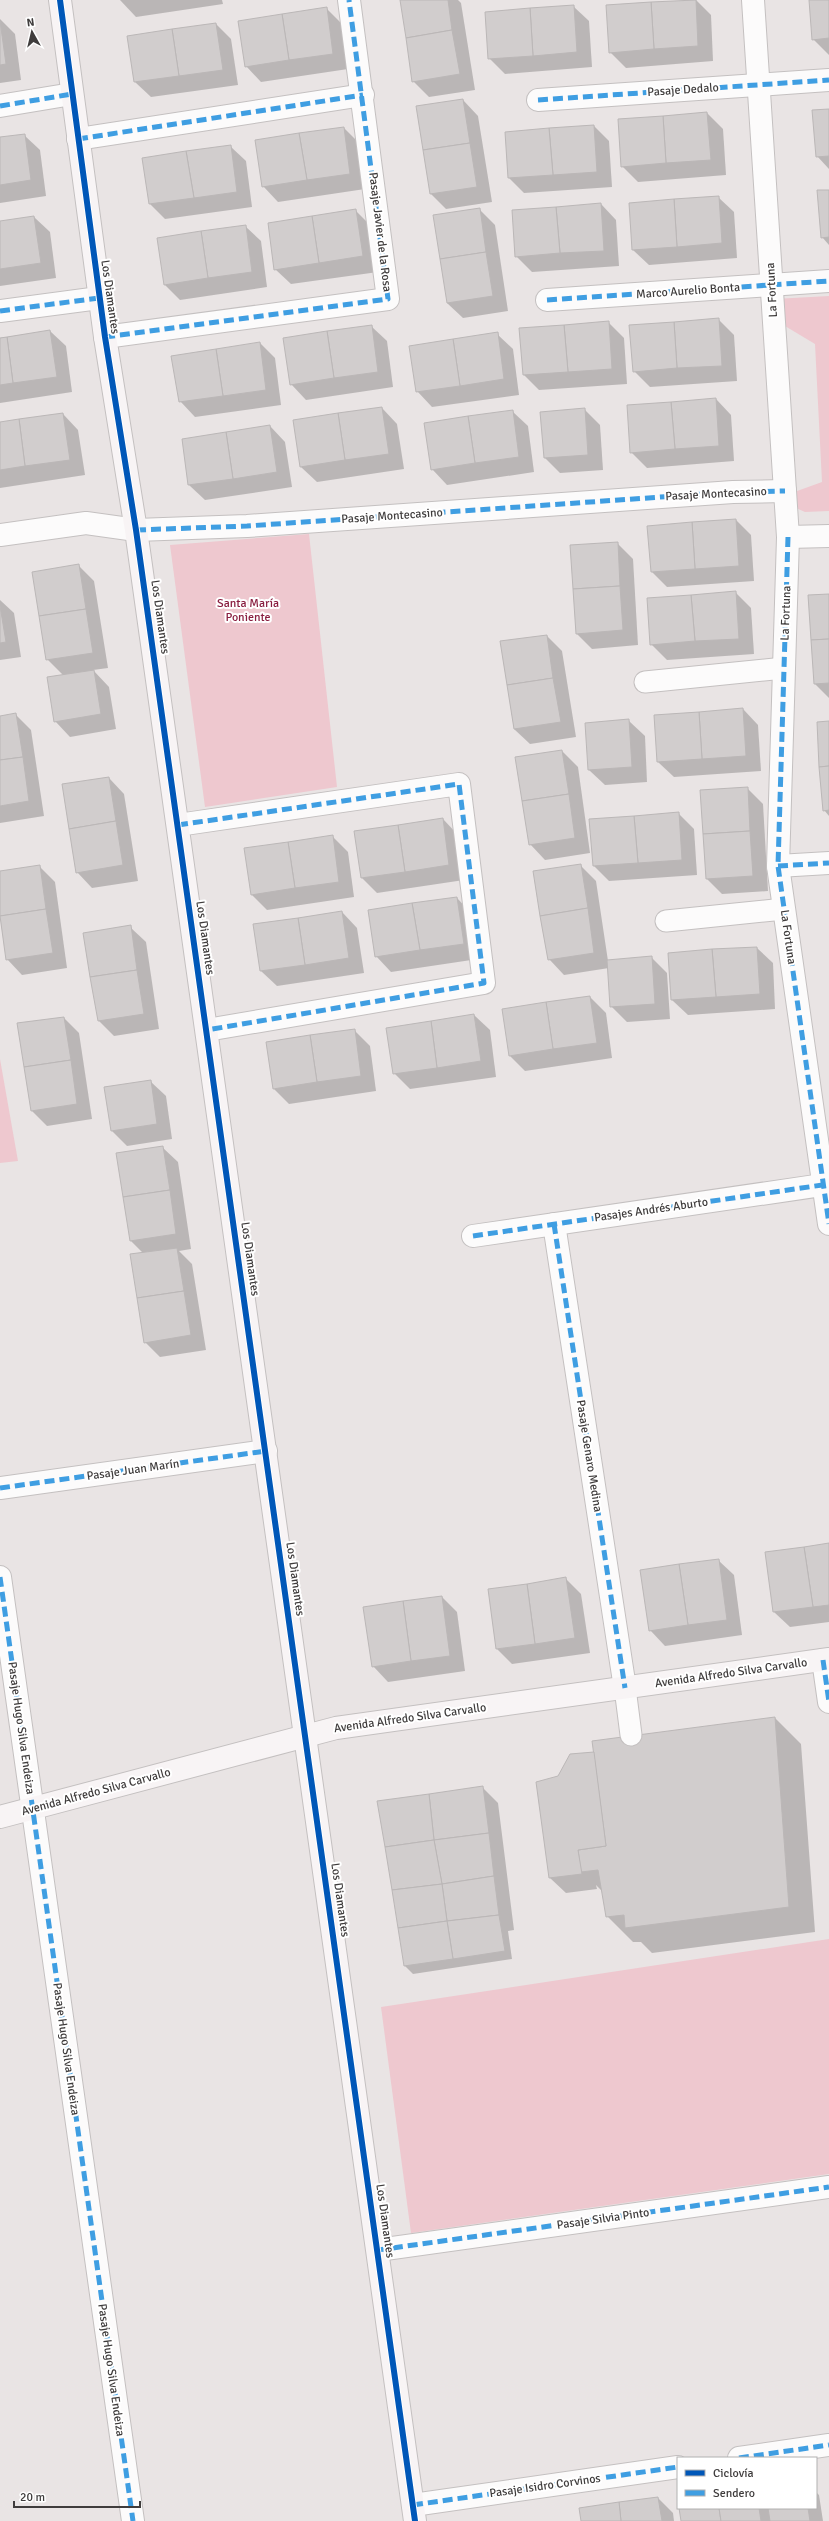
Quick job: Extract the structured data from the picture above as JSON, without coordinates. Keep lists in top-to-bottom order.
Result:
{
  "streets": {
    "street": [
      "Pasaje Dedalo",
      "Pasaje Javier de la Rosa",
      "La Fortuna",
      "Marco Aurelio Bonta",
      "Los Diamantes",
      "Pasaje Montecasino",
      "Pasajes Andrés Aburto",
      "Pasaje Genaro Medina",
      "Pasaje Juan Marín",
      "Avenida Alfredo Silva Carvallo",
      "Pasaje Hugo Silva Endeiza",
      "Pasaje Silvia Pinto",
      "Pasaje Isidro Corvinos"
    ]
  },
  "crossings": [
    ["Pasaje Dedalo", "La Fortuna"],
    ["Pasaje Javier de la Rosa", "Los Diamantes"],
    ["La Fortuna", "Marco Aurelio Bonta"],
    ["La Fortuna", "Pasaje Montecasino"],
    ["La Fortuna", "Pasajes Andrés Aburto"],
    ["Los Diamantes", "Pasaje Montecasino"],
    ["Los Diamantes", "Pasaje Juan Marín"],
    ["Los Diamantes", "Avenida Alfredo Silva Carvallo"],
    ["Los Diamantes", "Pasaje Silvia Pinto"],
    ["Los Diamantes", "Pasaje Isidro Corvinos"],
    ["Pasajes Andrés Aburto", "Pasaje Genaro Medina"],
    ["Pasaje Genaro Medina", "Avenida Alfredo Silva Carvallo"],
    ["Avenida Alfredo Silva Carvallo", "Pasaje Hugo Silva Endeiza"]
  ],
  "parks": ["Santa María Poniente"],
  "legend": ["Ciclovía", "Sendero"],
  "scale_bar": "20 m",
  "north": "top"
}
